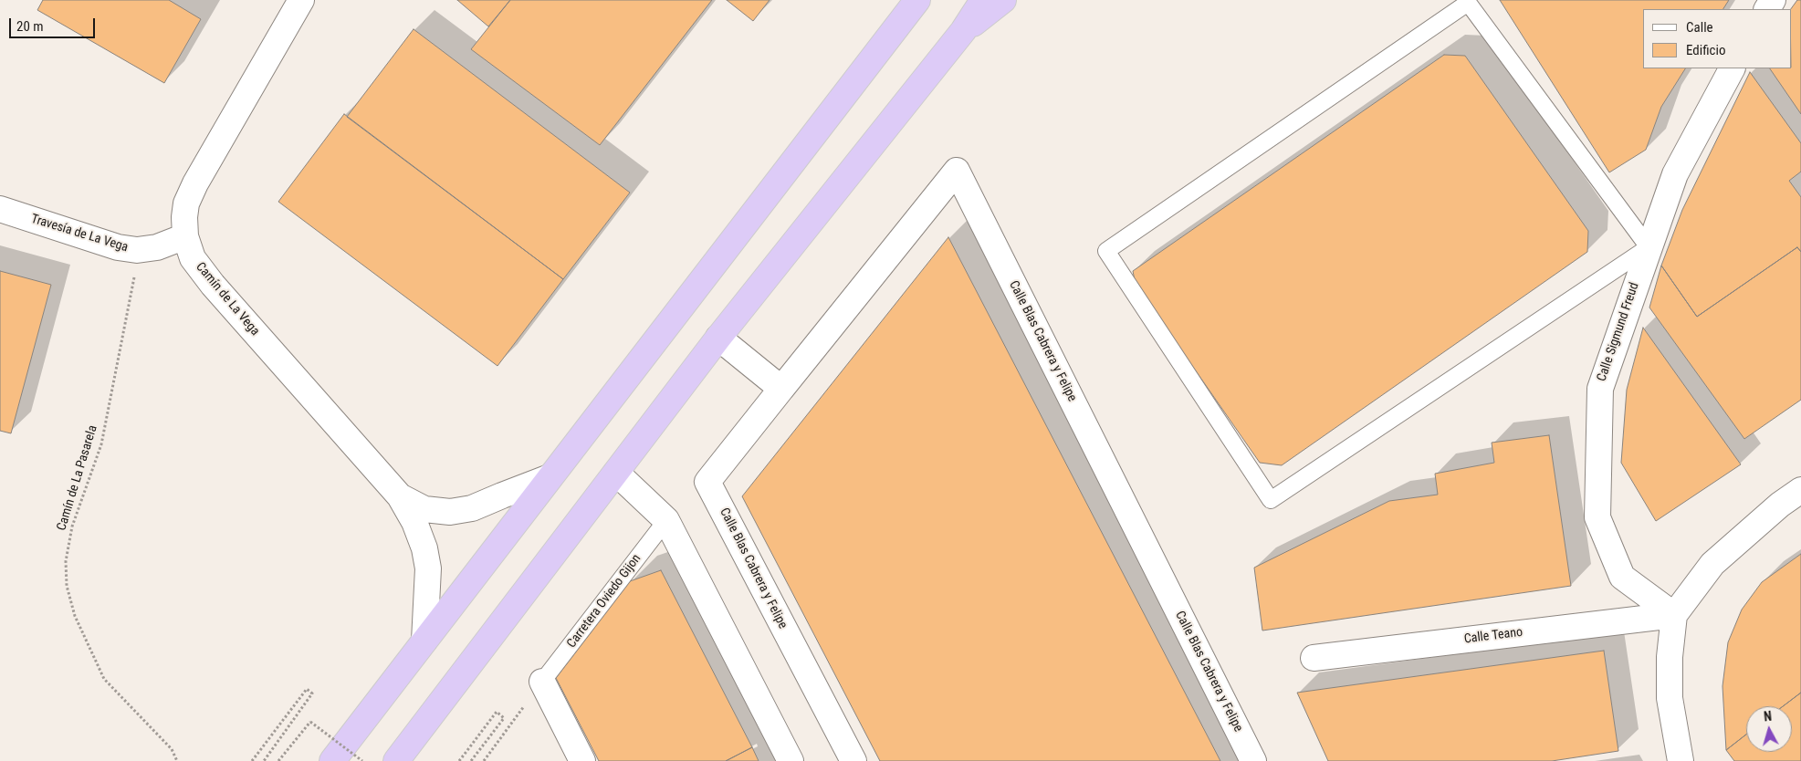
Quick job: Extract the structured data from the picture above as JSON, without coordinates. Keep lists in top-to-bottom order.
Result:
{
  "streets": {
    "street": [
      "Travesía de La Vega",
      "Camín de La Vega",
      "Calle Sigmund Freud",
      "Calle Blas Cabrera y Felipe",
      "Calle Teano"
    ],
    "lane": ["Carretera Oviedo Gijon"],
    "path": ["Camín de La Pasarela"]
  },
  "crossings": [
    ["Travesía de La Vega", "Camín de La Vega"],
    ["Travesía de La Vega", "Camín de La Pasarela"],
    ["Calle Sigmund Freud", "Calle Teano"]
  ],
  "legend": ["Calle", "Edificio"],
  "scale_bar": "20 m",
  "north": "top"
}
